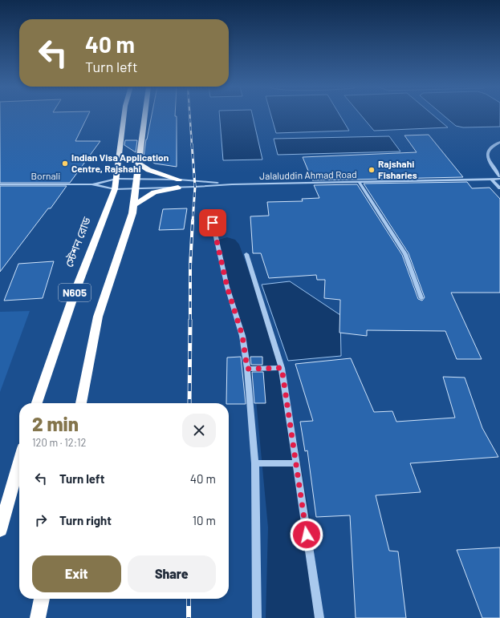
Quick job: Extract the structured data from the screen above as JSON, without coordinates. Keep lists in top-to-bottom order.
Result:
{
  "streets": {
    "highway": ["স্টেশন রোড", "N605"],
    "street": ["Jalaluddin Ahmad Road", "Bornali"]
  },
  "crossings": [
    ["Jalaluddin Ahmad Road", "Bornali"],
    ["Jalaluddin Ahmad Road", "স্টেশন রোড"],
    ["Jalaluddin Ahmad Road", "N605"],
    ["Bornali", "স্টেশন রোড"],
    ["Bornali", "N605"],
    ["স্টেশন রোড", "N605"]
  ],
  "places": ["Indian Visa Application Centre, Rajshahi", "Rajshahi Fisharies"],
  "page": {
    "turn": ["40 m", "Turn left"],
    "heading": ["2 min", "120 m · 12:12"],
    "list": [
      {
        "name": "Turn left",
        "value": "40 m"
      },
      {
        "name": "Turn right",
        "value": "10 m"
      }
    ],
    "buttons": ["Exit", "Share"]
  }
}
